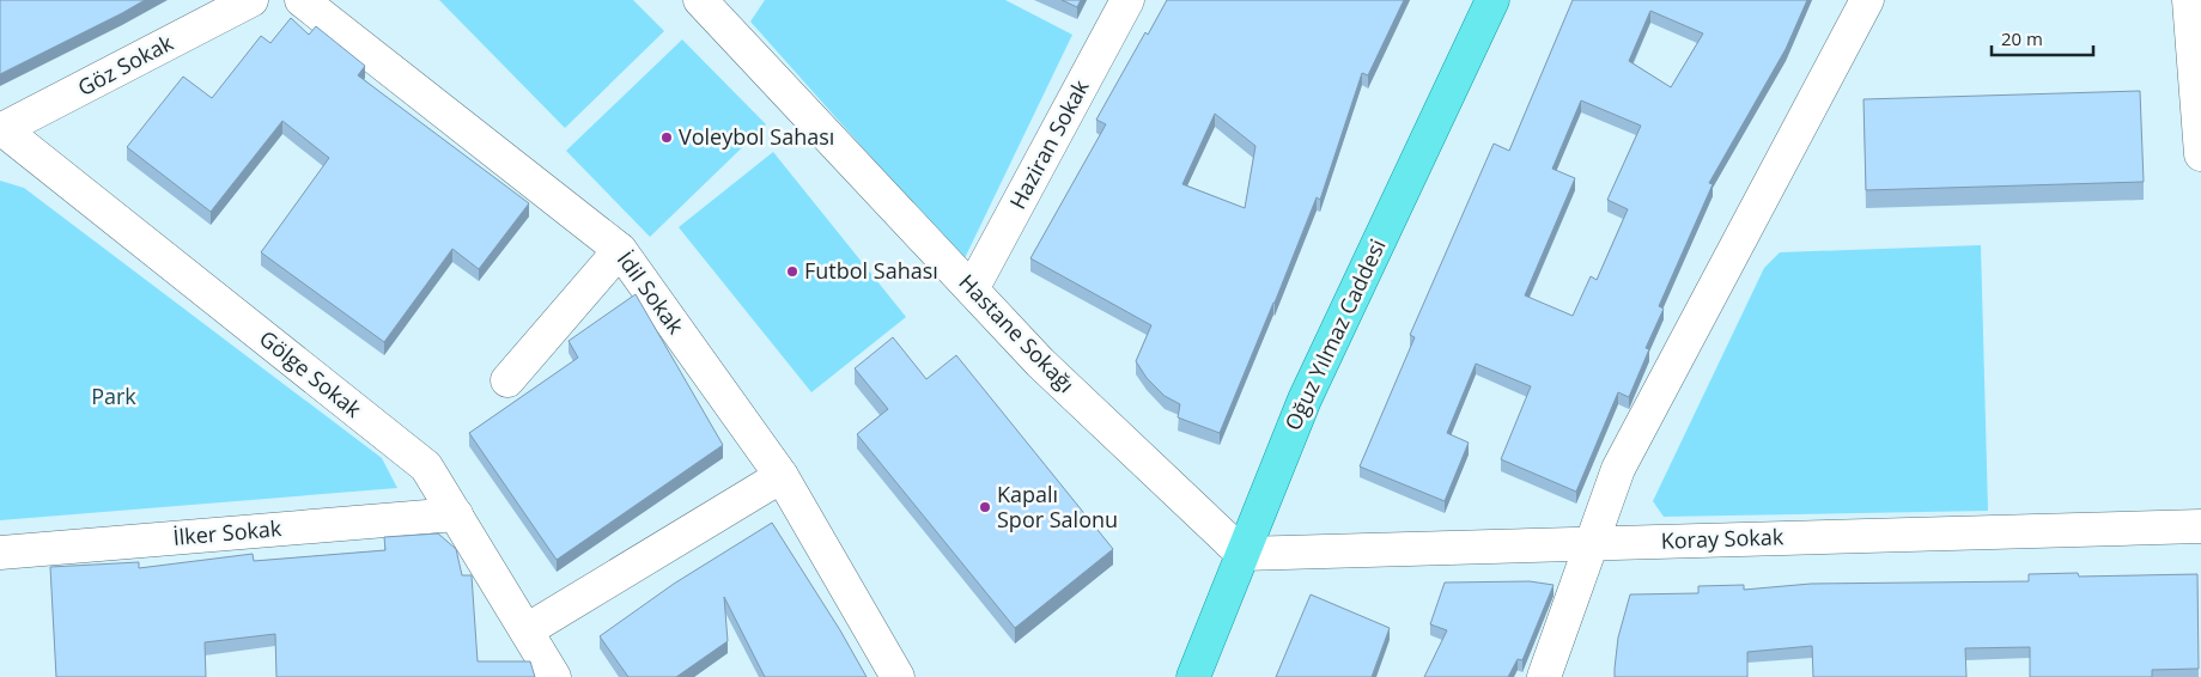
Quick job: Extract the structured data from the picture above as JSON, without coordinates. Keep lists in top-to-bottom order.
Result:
{
  "streets": {
    "main road": ["Oğuz Yılmaz Caddesi"],
    "street": [
      "Göz Sokak",
      "Haziran Sokak",
      "İdil Sokak",
      "Hastane Sokağı",
      "Gölge Sokak",
      "İlker Sokak",
      "Koray Sokak"
    ]
  },
  "crossings": [
    ["Göz Sokak", "Gölge Sokak"],
    ["Haziran Sokak", "Hastane Sokağı"],
    ["Hastane Sokağı", "Oğuz Yılmaz Caddesi"],
    ["Hastane Sokağı", "Koray Sokak"],
    ["Oğuz Yılmaz Caddesi", "Koray Sokak"],
    ["Gölge Sokak", "İlker Sokak"]
  ],
  "parks": ["Park"],
  "places": ["Voleybol Sahası", "Futbol Sahası", "Kapalı Spor Salonu"],
  "scale_bar": "20 m"
}
